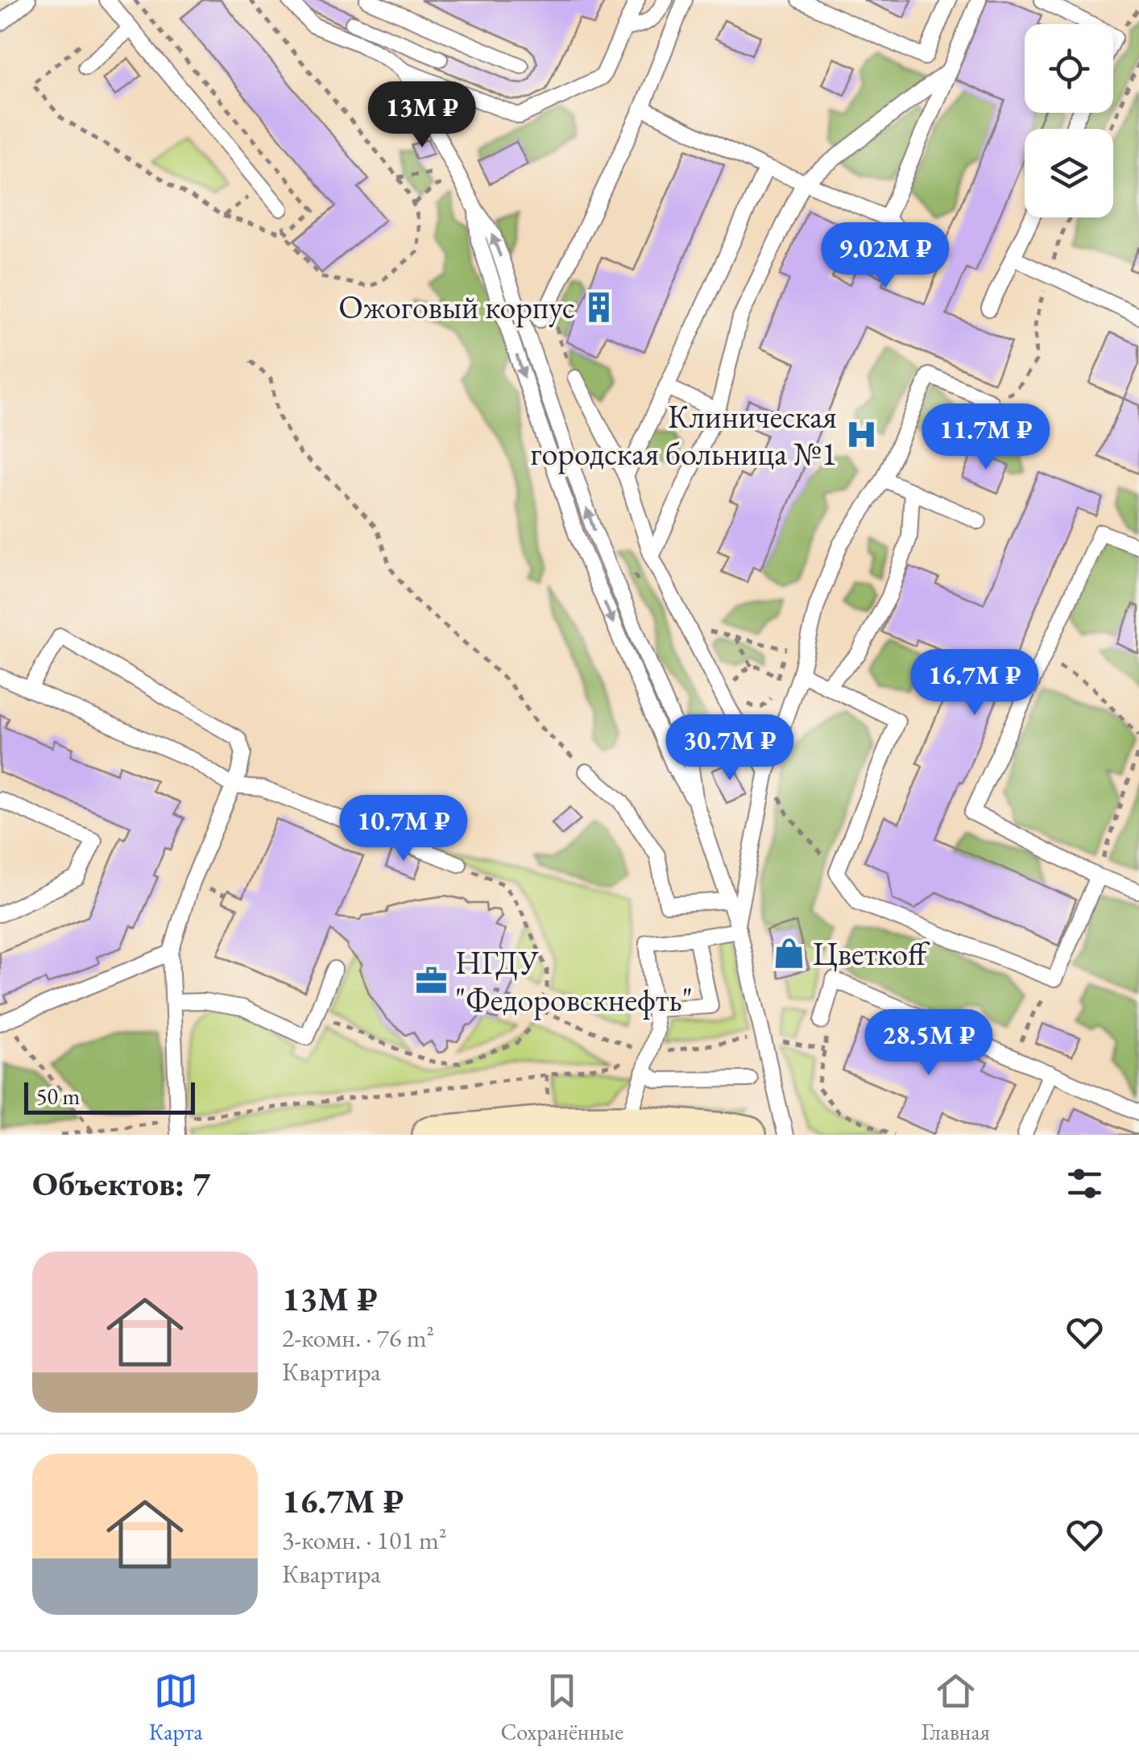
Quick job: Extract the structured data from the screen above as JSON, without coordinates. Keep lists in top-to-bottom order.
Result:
{
  "places": {
    "building": ["Ожоговый корпус"],
    "hospital": ["Клиническая городская больница №1"],
    "shop": ["Цветкоff"],
    "office": ["НГДУ \"Федоровскнефть\""]
  },
  "scale_bar": "50 m",
  "page": {
    "price": [
      "13M ₽",
      "9.02M ₽",
      "11.7M ₽",
      "16.7M ₽",
      "30.7M ₽",
      "10.7M ₽",
      "28.5M ₽"
    ],
    "scale": "50 m",
    "heading": "Объектов: 7",
    "list": [
      {
        "name": "13M ₽",
        "note": "2-комн. · 76 m² · Квартира"
      },
      {
        "name": "16.7M ₽",
        "note": "3-комн. · 101 m² · Квартира"
      }
    ],
    "tabs": ["Карта", "Сохранённые", "Главная"]
  }
}
